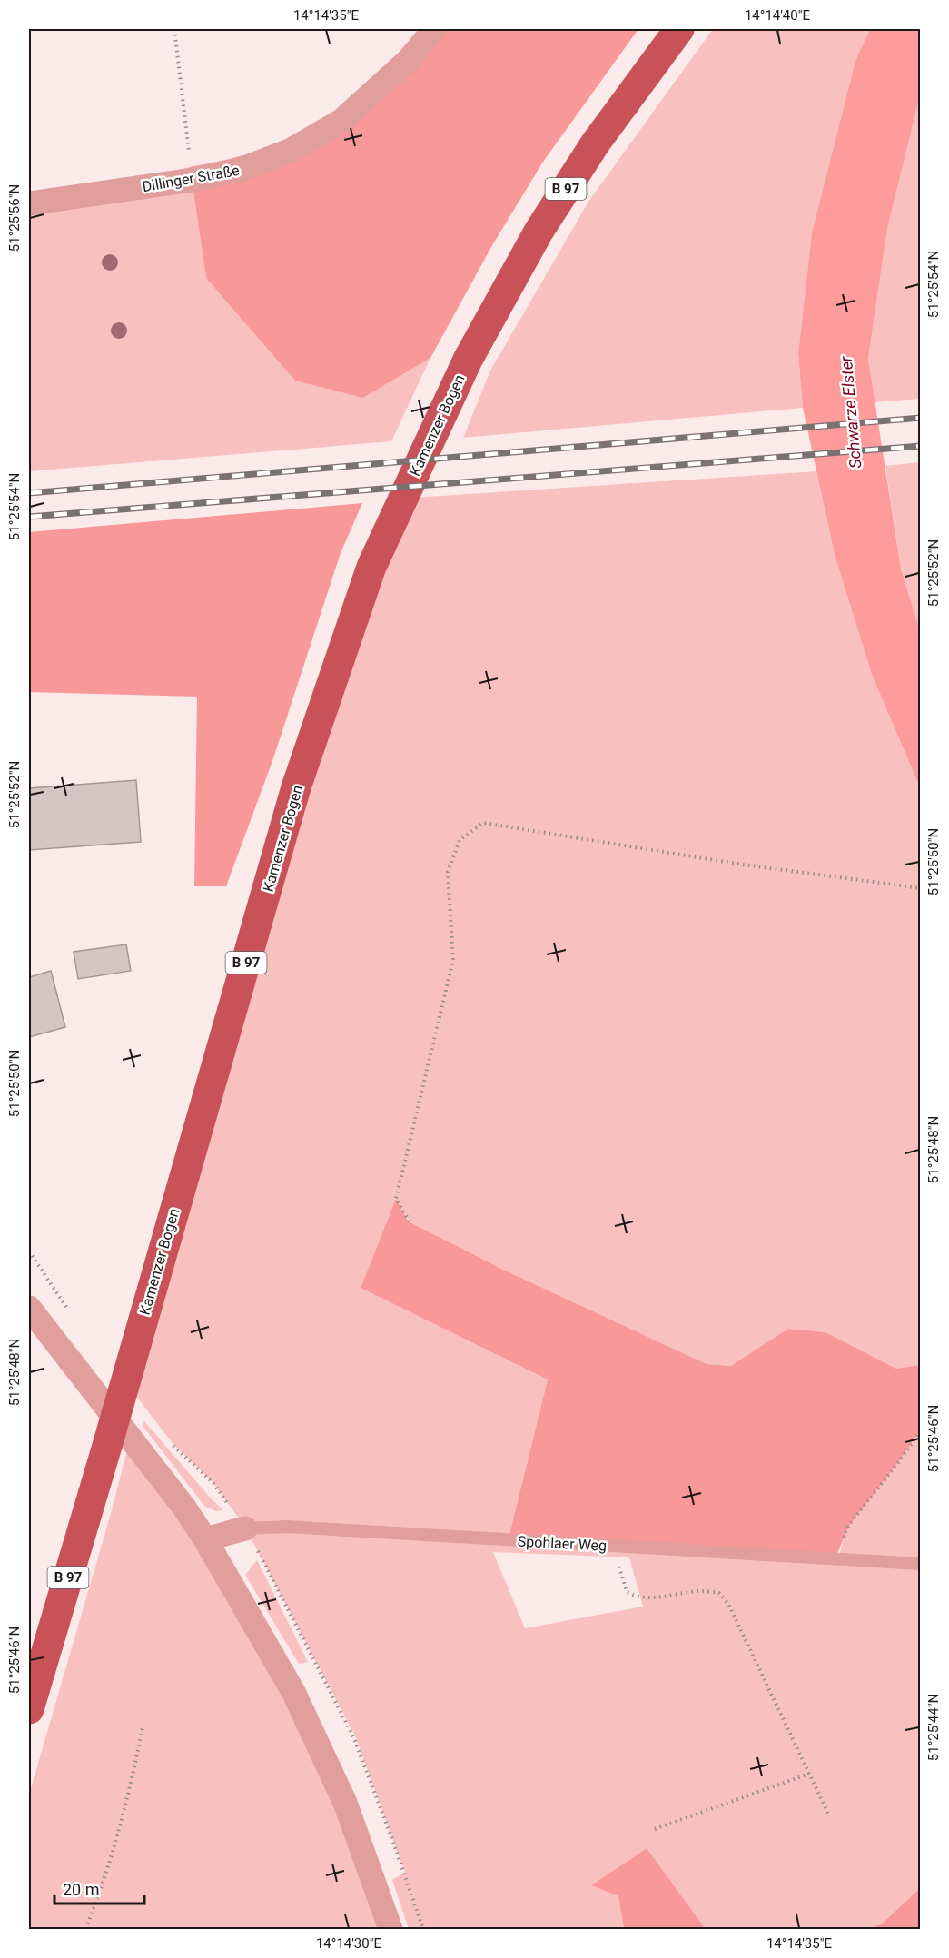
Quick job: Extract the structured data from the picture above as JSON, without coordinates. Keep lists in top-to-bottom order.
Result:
{
  "streets": {
    "main road": ["B 97", "Kamenzer Bogen"],
    "street": ["Dillinger Straße", "Spohlaer Weg"]
  },
  "water": ["Schwarze Elster"],
  "scale_bar": "20 m",
  "coordinates": [
    "14°14'35\"E",
    "14°14'40\"E",
    "51°25'56\"N",
    "51°25'54\"N",
    "51°25'52\"N",
    "51°25'50\"N",
    "51°25'48\"N",
    "51°25'46\"N",
    "51°25'44\"N",
    "14°14'30\"E"
  ]
}
